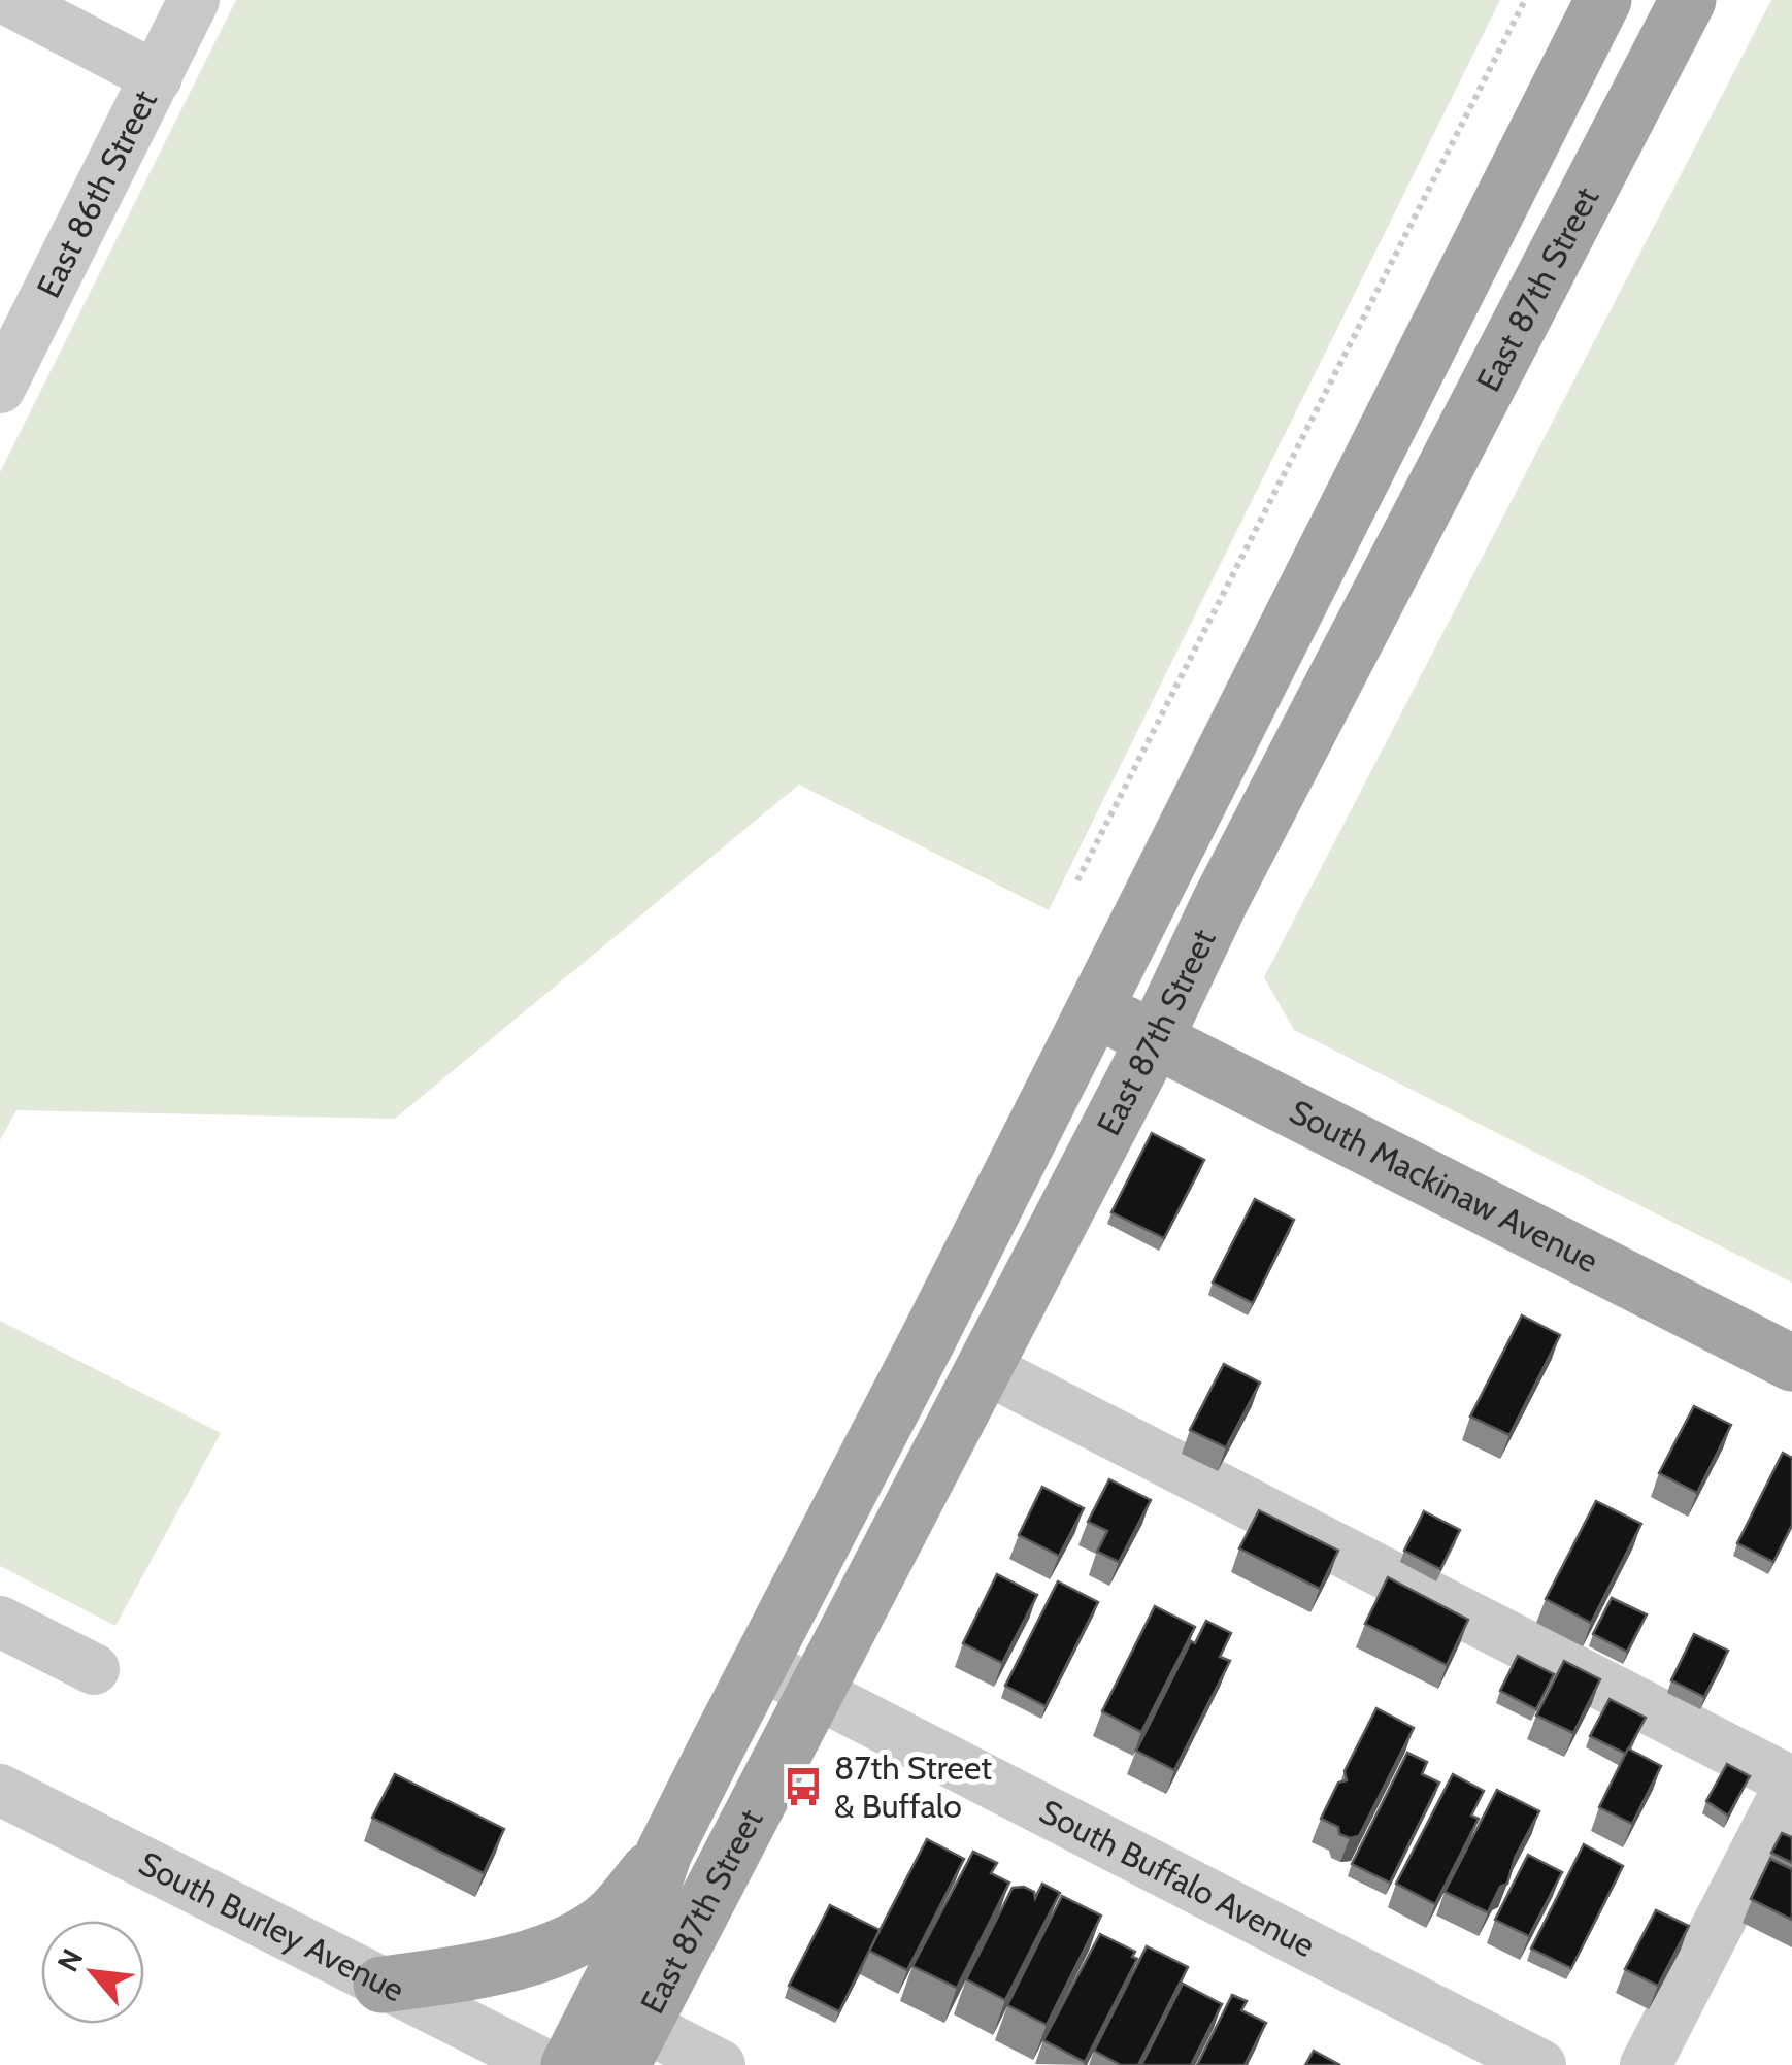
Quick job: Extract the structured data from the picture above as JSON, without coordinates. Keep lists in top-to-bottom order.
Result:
{
  "streets": {
    "main road": ["East 87th Street", "South Mackinaw Avenue"],
    "street": ["East 86th Street", "South Buffalo Avenue", "South Burley Avenue"]
  },
  "crossings": [
    ["East 87th Street", "South Mackinaw Avenue"],
    ["East 87th Street", "South Buffalo Avenue"]
  ],
  "places": {
    "bus stop": ["87th Street & Buffalo"]
  },
  "north": "top left"
}
